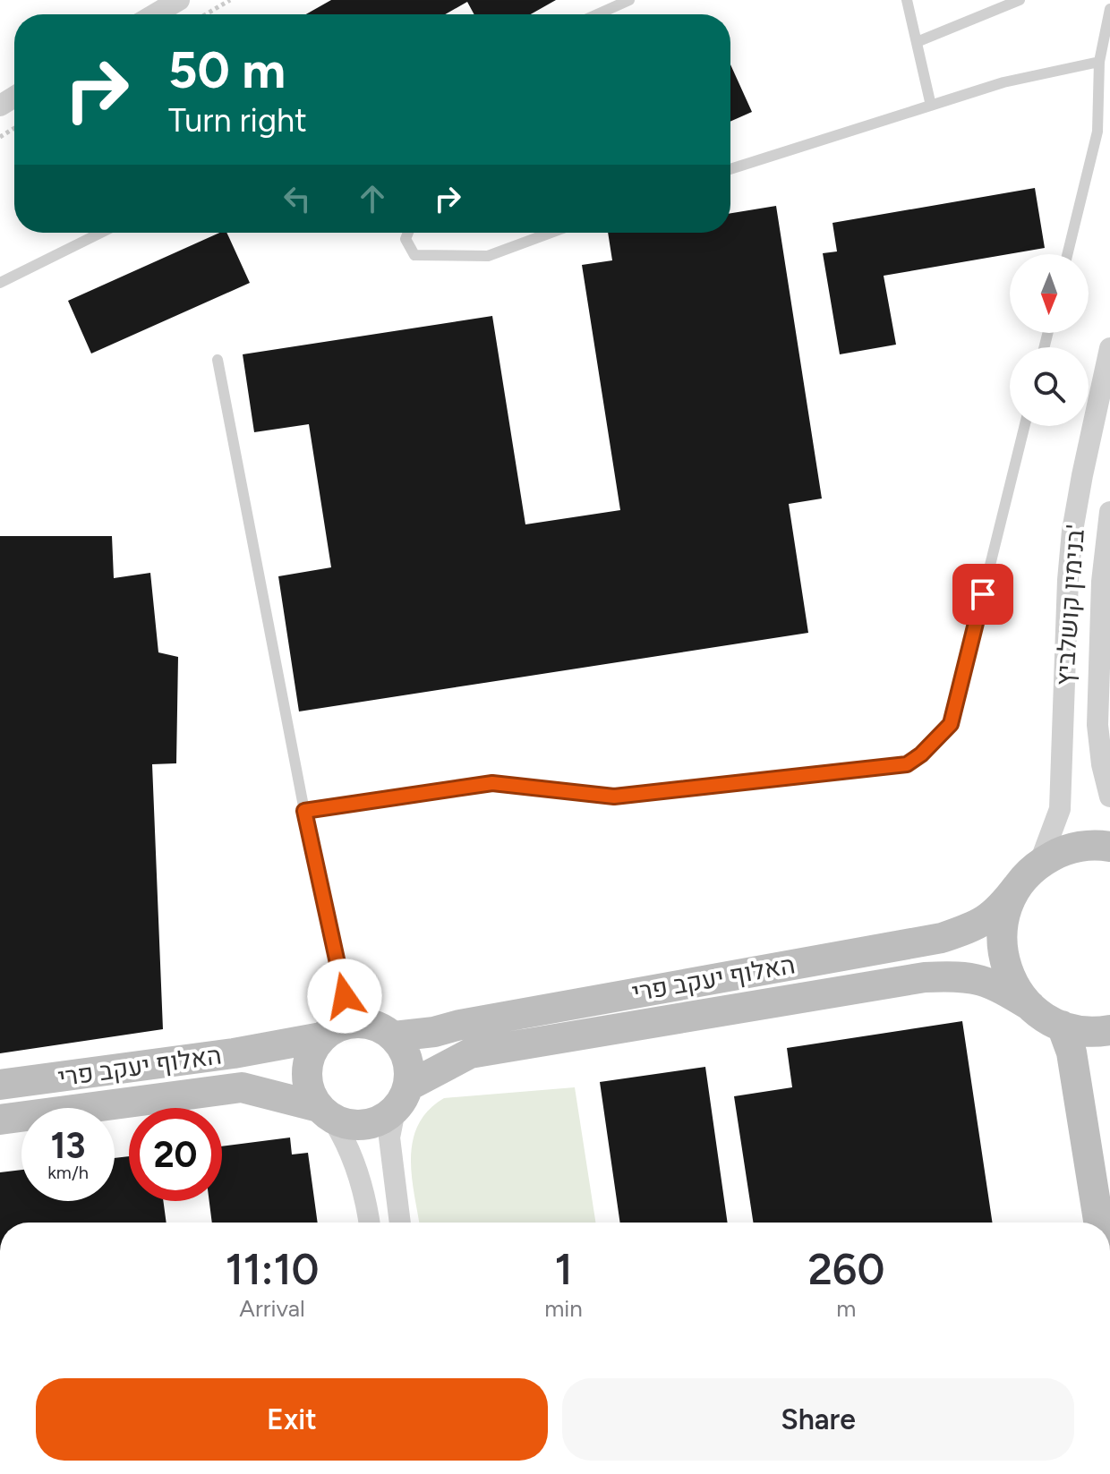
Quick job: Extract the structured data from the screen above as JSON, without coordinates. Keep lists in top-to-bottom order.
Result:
{
  "streets": {
    "street": ["בנימין קושלביץ'", "האלוף יעקב פרי"]
  },
  "crossings": [
    ["בנימין קושלביץ'", "האלוף יעקב פרי"]
  ],
  "north": "bottom",
  "page": {
    "turn": ["50 m", "Turn right"],
    "speed": "13 km/h",
    "limit": "20",
    "eta": [
      "11:10",
      "Arrival",
      "1",
      "min",
      "260",
      "m"
    ],
    "buttons": ["Exit", "Share"]
  }
}
